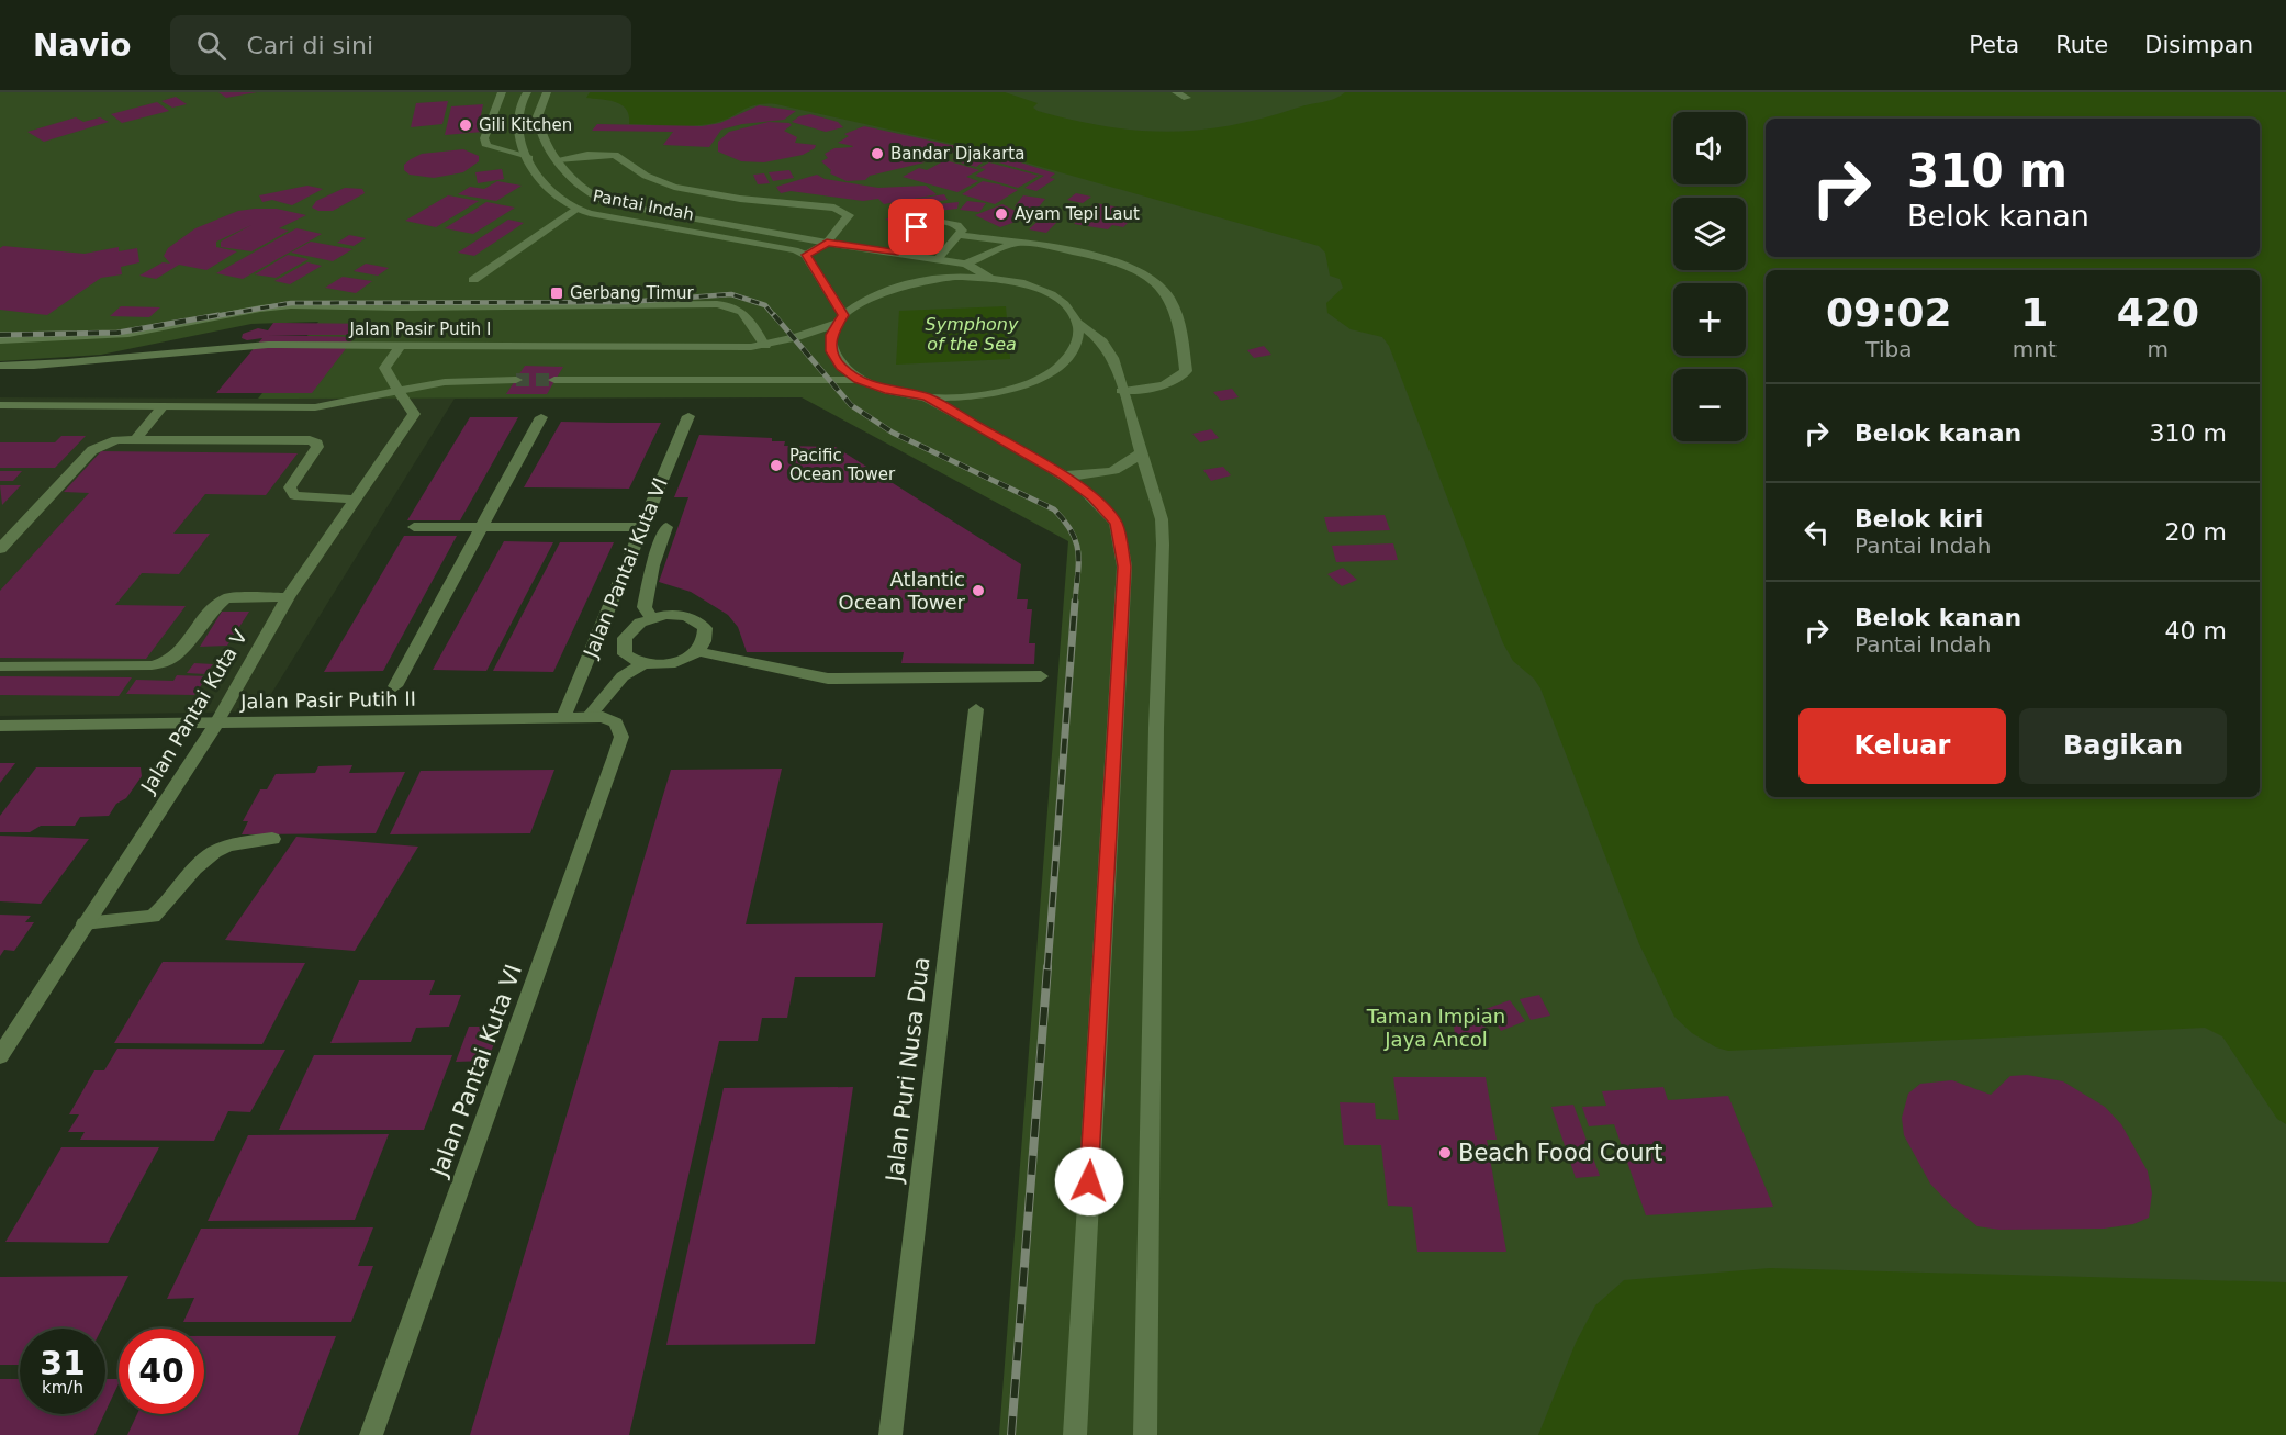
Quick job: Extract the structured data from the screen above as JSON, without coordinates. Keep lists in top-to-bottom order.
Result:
{
  "streets": {
    "street": [
      "Pantai Indah",
      "Jalan Pasir Putih I",
      "Jalan Pantai Kuta VI",
      "Jalan Pasir Putih II",
      "Jalan Pantai Kuta V",
      "Jalan Puri Nusa Dua"
    ]
  },
  "crossings": [
    ["Pantai Indah", "Jalan Pasir Putih I"],
    ["Jalan Pantai Kuta VI", "Jalan Pasir Putih II"],
    ["Jalan Pasir Putih II", "Jalan Pantai Kuta V"]
  ],
  "water": ["Symphony of the Sea"],
  "parks": ["Taman Impian Jaya Ancol"],
  "places": {
    "other": [
      "Gili Kitchen",
      "Bandar Djakarta",
      "Ayam Tepi Laut",
      "Pacific Ocean Tower",
      "Atlantic Ocean Tower",
      "Beach Food Court"
    ],
    "transit": ["Gerbang Timur"]
  },
  "page": {
    "header": "Navio",
    "search": "Cari di sini",
    "nav": ["Peta", "Rute", "Disimpan"],
    "map_buttons": ["+", "−"],
    "turn": ["310 m", "Belok kanan"],
    "eta": [
      "09:02",
      "Tiba",
      "1",
      "mnt",
      "420",
      "m"
    ],
    "list": [
      {
        "name": "Belok kanan",
        "value": "310 m"
      },
      {
        "name": "Belok kiri",
        "note": "Pantai Indah",
        "value": "20 m"
      },
      {
        "name": "Belok kanan",
        "note": "Pantai Indah",
        "value": "40 m"
      }
    ],
    "buttons": ["Keluar", "Bagikan"],
    "speed": "31 km/h",
    "limit": "40"
  }
}
